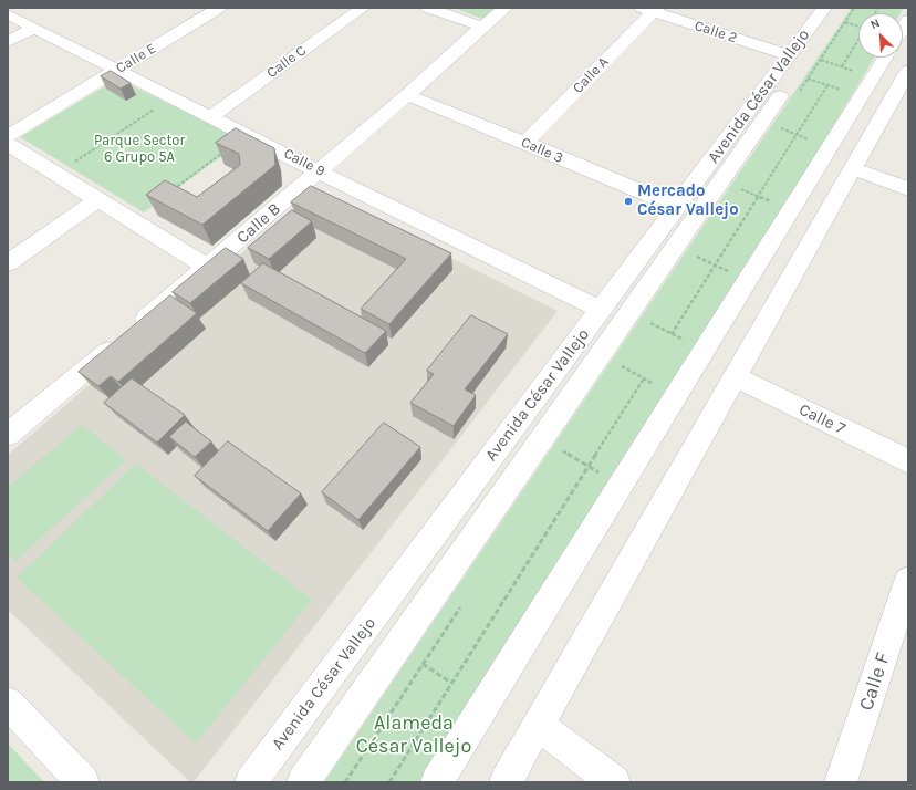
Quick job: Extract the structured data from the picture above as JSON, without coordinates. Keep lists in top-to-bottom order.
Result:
{
  "streets": {
    "street": [
      "Calle 2",
      "Calle E",
      "Calle C",
      "Calle A",
      "Avenida César Vallejo",
      "Calle 3",
      "Calle 9",
      "Calle B",
      "Calle 7",
      "Calle F"
    ]
  },
  "crossings": [
    ["Calle 2", "Calle A"],
    ["Calle 2", "Avenida César Vallejo"],
    ["Calle E", "Calle 9"],
    ["Calle C", "Calle 9"],
    ["Calle A", "Calle 3"],
    ["Avenida César Vallejo", "Calle 3"],
    ["Avenida César Vallejo", "Calle 9"],
    ["Calle 3", "Calle B"],
    ["Calle 9", "Calle B"]
  ],
  "parks": ["Parque Sector 6 Grupo 5A", "Alameda César Vallejo"],
  "places": ["Mercado César Vallejo"],
  "north": "top left"
}
